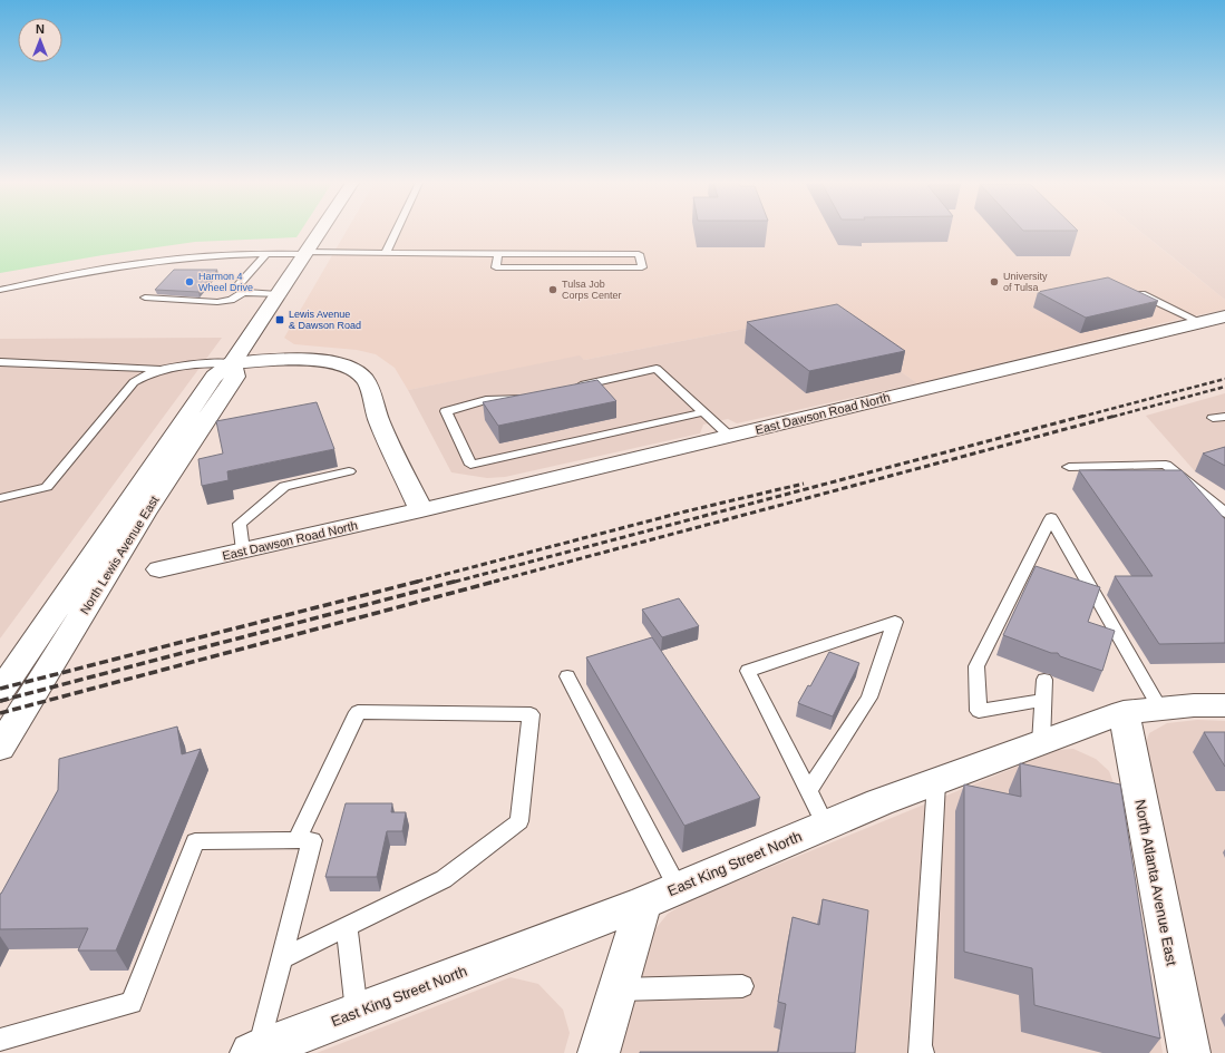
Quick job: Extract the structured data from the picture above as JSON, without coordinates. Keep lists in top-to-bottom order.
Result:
{
  "streets": {
    "street": [
      "East Dawson Road North",
      "North Lewis Avenue East",
      "East King Street North",
      "North Atlanta Avenue East"
    ]
  },
  "crossings": [
    ["East King Street North", "North Atlanta Avenue East"]
  ],
  "places": {
    "other": ["Harmon 4 Wheel Drive", "University of Tulsa", "Tulsa Job Corps Center"],
    "transit": ["Lewis Avenue & Dawson Road"]
  },
  "north": "top"
}
